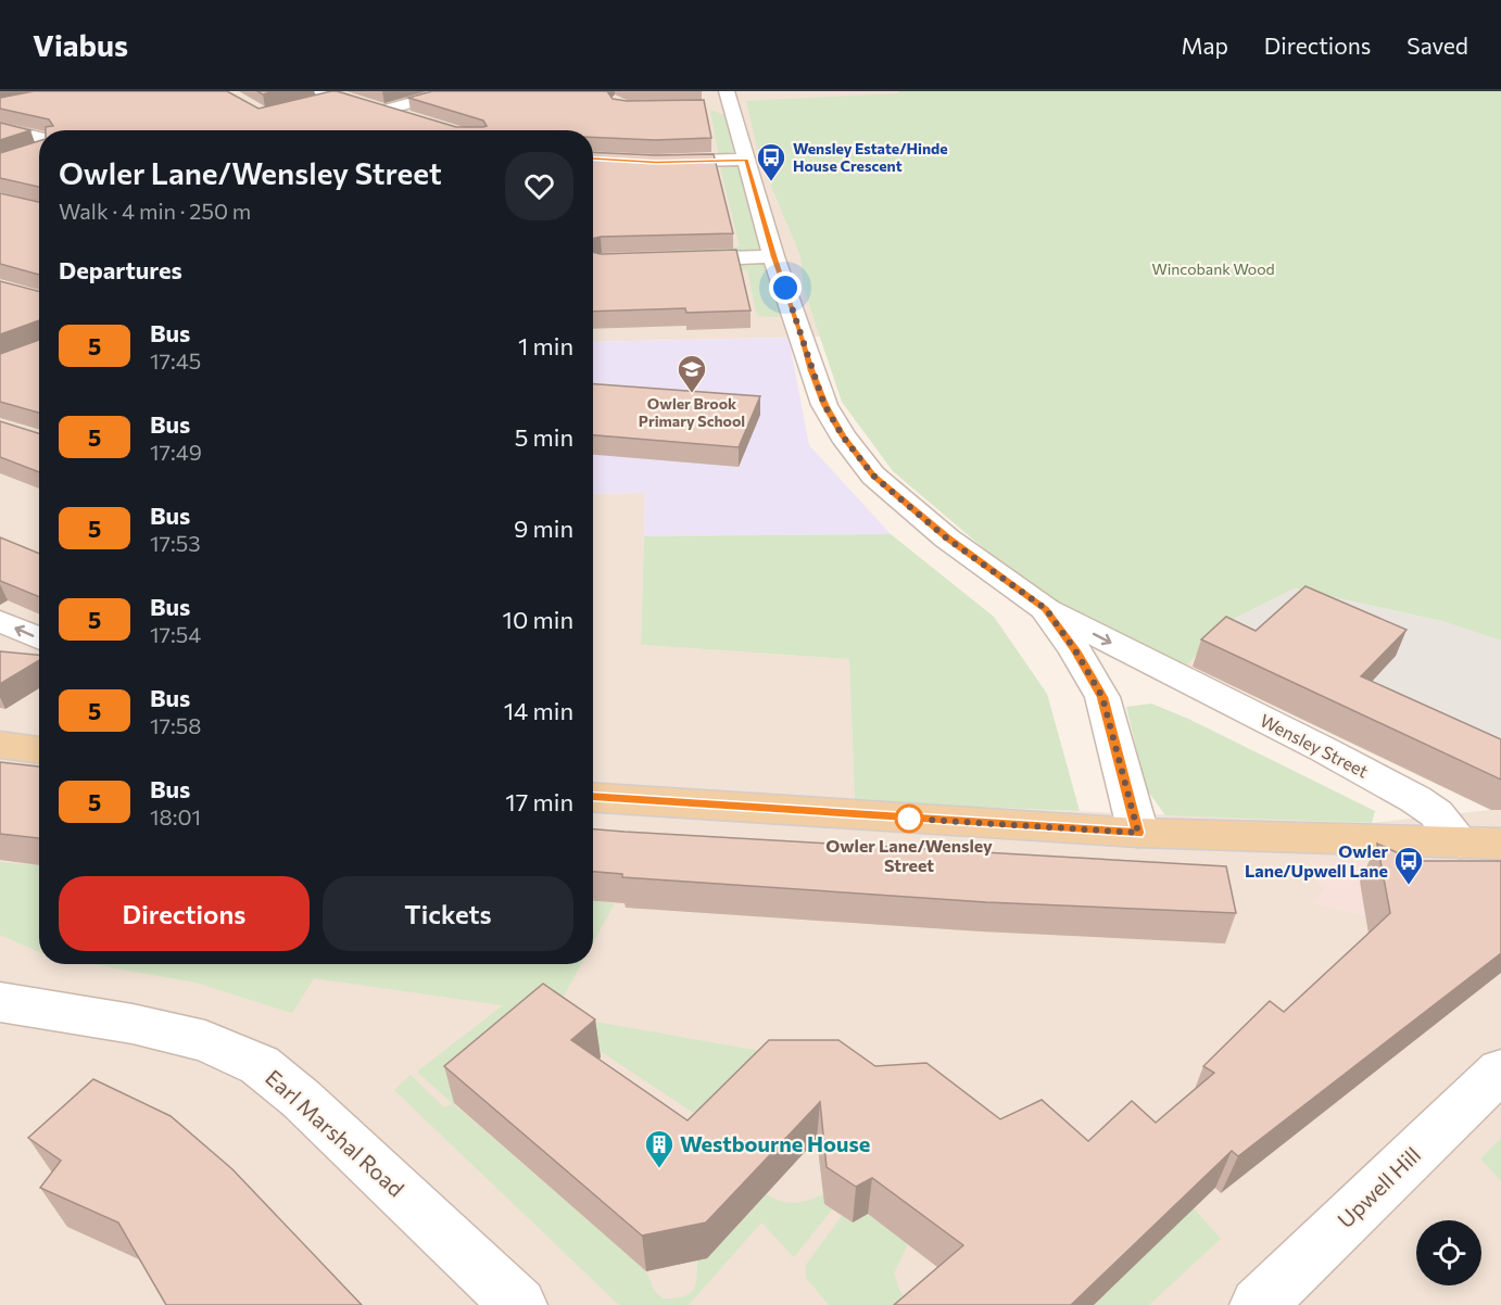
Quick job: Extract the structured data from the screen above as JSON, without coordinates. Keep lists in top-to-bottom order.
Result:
{
  "streets": {
    "street": ["Wensley Street", "Earl Marshal Road", "Upwell Hill"]
  },
  "parks": ["Wincobank Wood"],
  "places": {
    "bus stop": ["Wensley Estate/Hinde House Crescent", "Owler Lane/Upwell Lane"],
    "school or university": ["Owler Brook Primary School"],
    "other": ["Owler Lane/Wensley Street"],
    "building": ["Westbourne House"]
  },
  "lines": ["bus line 5"],
  "page": {
    "header": "Viabus",
    "nav": ["Map", "Directions", "Saved"],
    "heading": [
      ["Owler Lane/Wensley Street", "Walk · 4 min · 250 m"],
      "Departures"
    ],
    "list": [
      {
        "mark": "5",
        "name": "Bus",
        "note": "17:45",
        "value": "1 min"
      },
      {
        "mark": "5",
        "name": "Bus",
        "note": "17:49",
        "value": "5 min"
      },
      {
        "mark": "5",
        "name": "Bus",
        "note": "17:53",
        "value": "9 min"
      },
      {
        "mark": "5",
        "name": "Bus",
        "note": "17:54",
        "value": "10 min"
      },
      {
        "mark": "5",
        "name": "Bus",
        "note": "17:58",
        "value": "14 min"
      },
      {
        "mark": "5",
        "name": "Bus",
        "note": "18:01",
        "value": "17 min"
      }
    ],
    "buttons": ["Directions", "Tickets"]
  }
}
